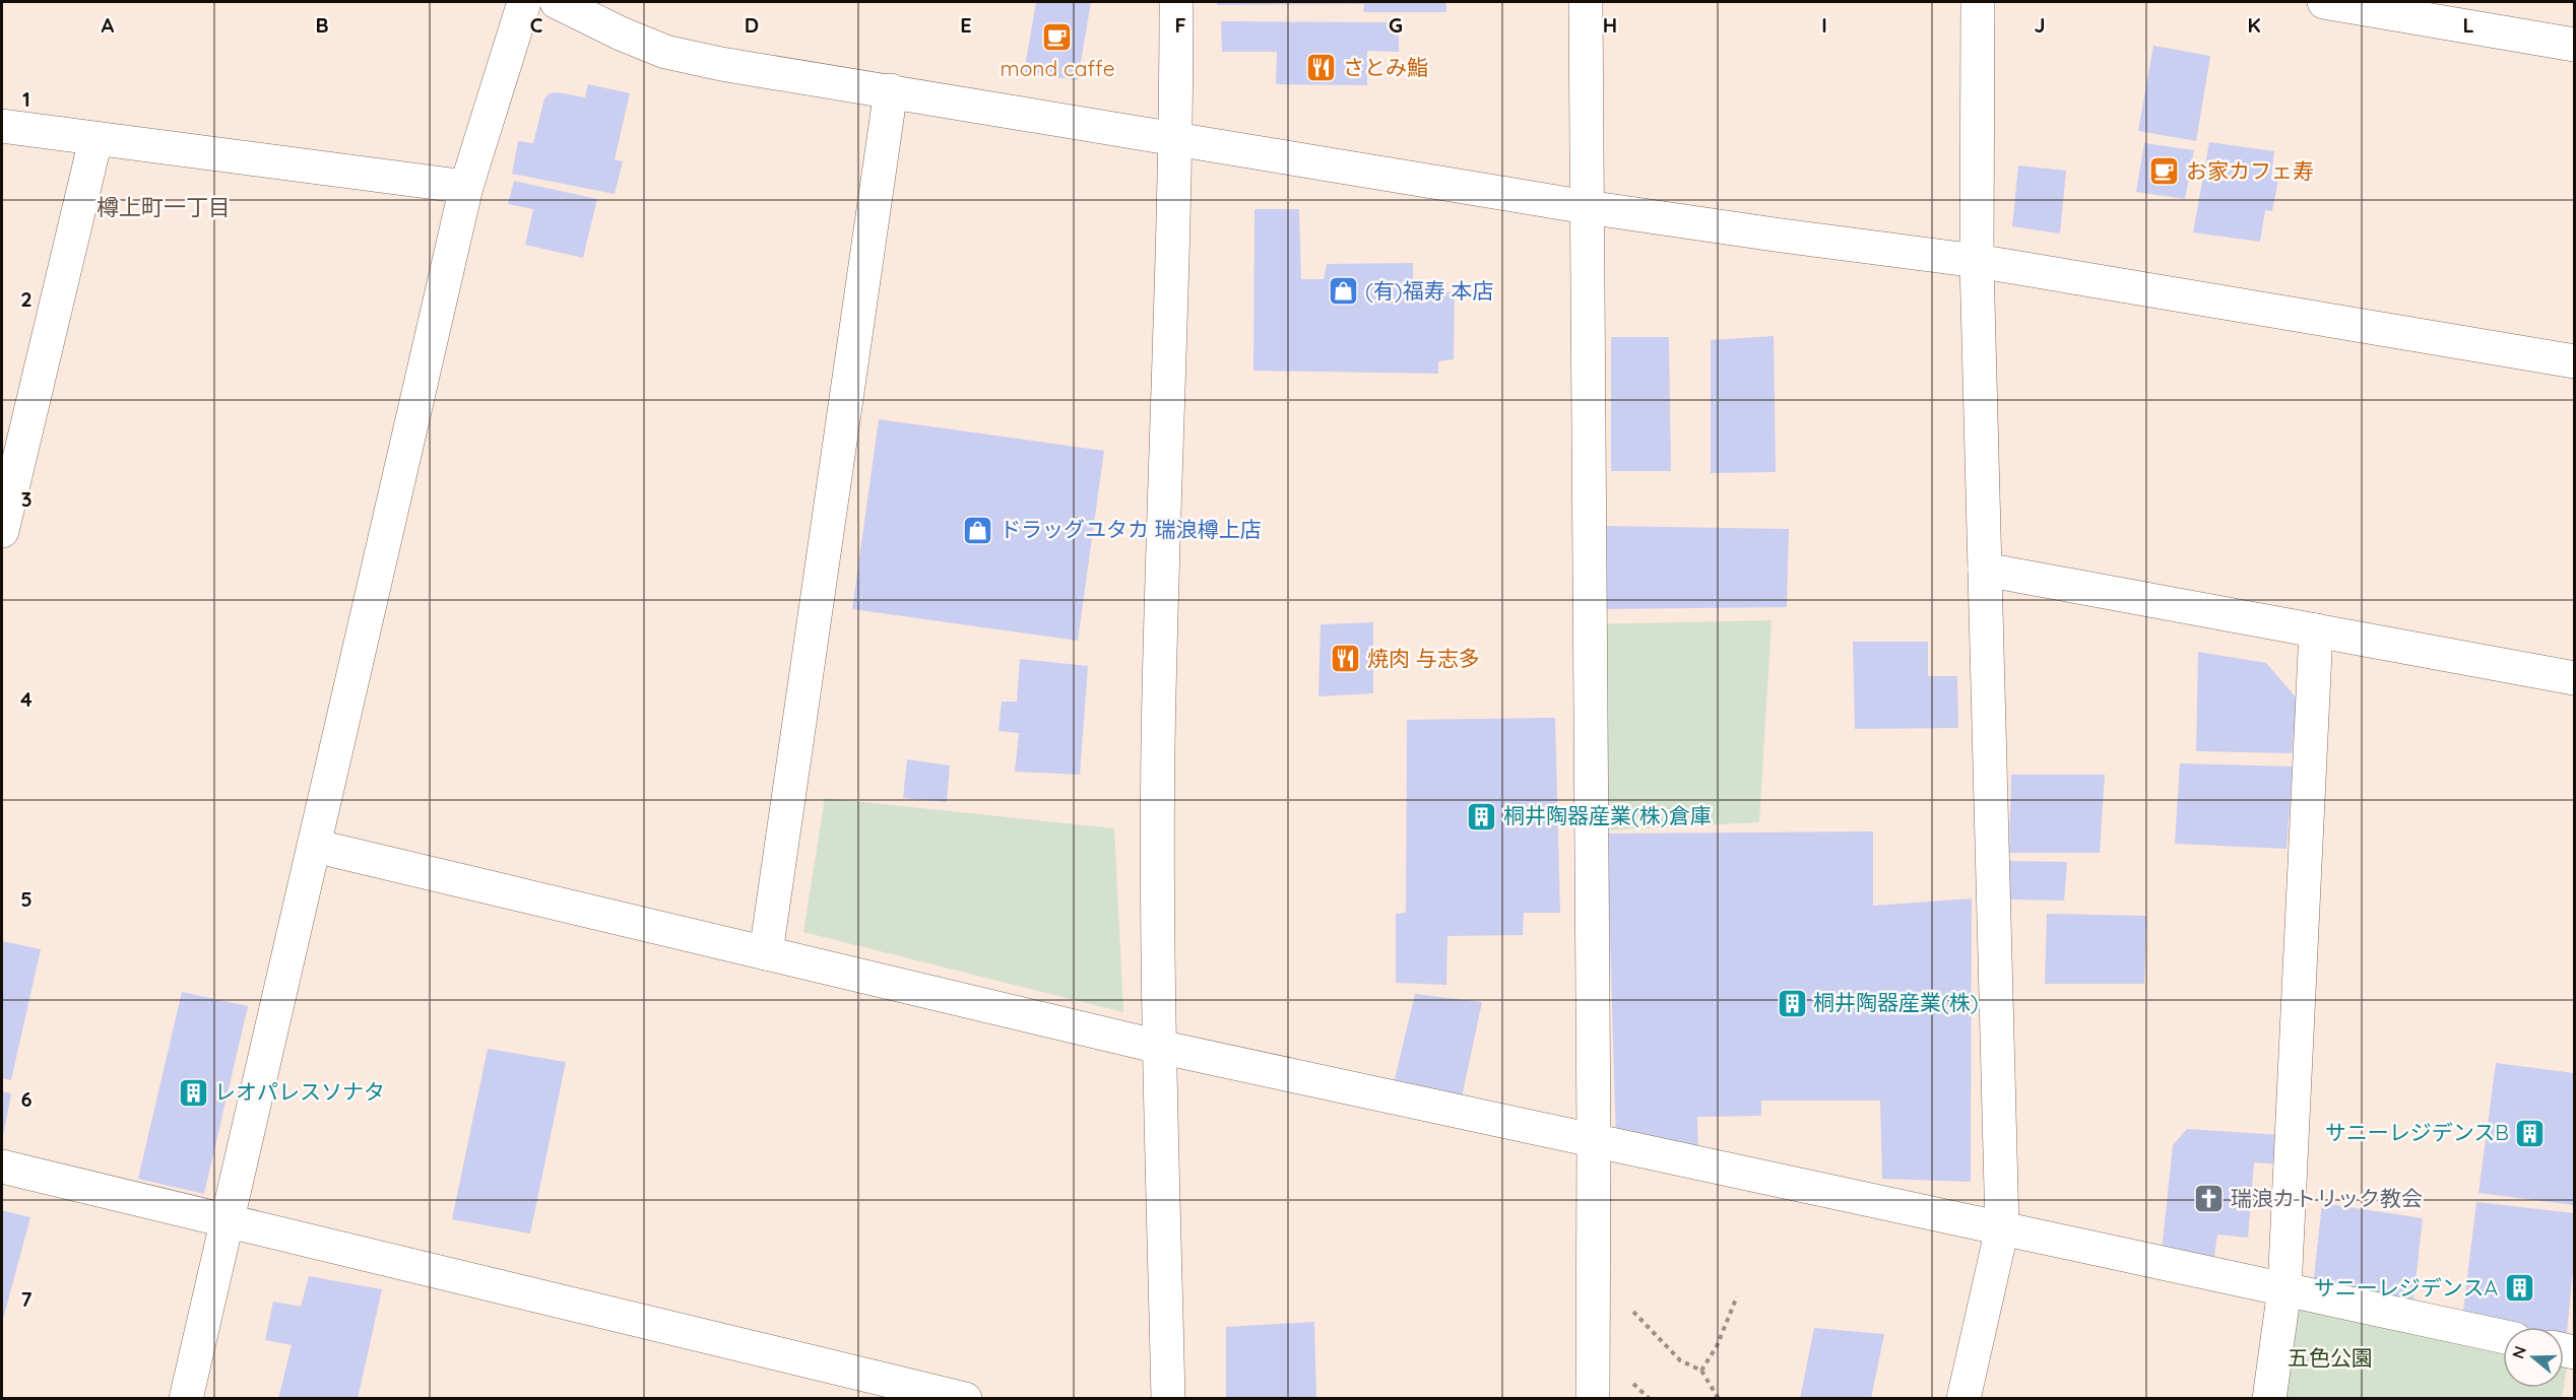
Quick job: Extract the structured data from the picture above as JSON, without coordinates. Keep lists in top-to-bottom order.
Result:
{
  "districts": ["樽上町一丁目"],
  "parks": ["五色公園"],
  "places": {
    "cafe": ["mond caffe", "お家カフェ寿"],
    "restaurant": ["さとみ鮨", "焼肉 与志多"],
    "shop": ["(有)福寿 本店", "ドラッグユタカ 瑞浪樽上店"],
    "building": [
      "桐井陶器産業(株)倉庫",
      "桐井陶器産業(株)",
      "レオパレスソナタ",
      "サニーレジデンスB",
      "サニーレジデンスA"
    ],
    "church": ["瑞浪カトリック教会"]
  },
  "north": "left",
  "grid": {
    "columns": [
      "A",
      "B",
      "C",
      "D",
      "E",
      "F",
      "G",
      "H",
      "I",
      "J",
      "K",
      "L"
    ],
    "rows": [
      "1",
      "2",
      "3",
      "4",
      "5",
      "6",
      "7"
    ]
  }
}
